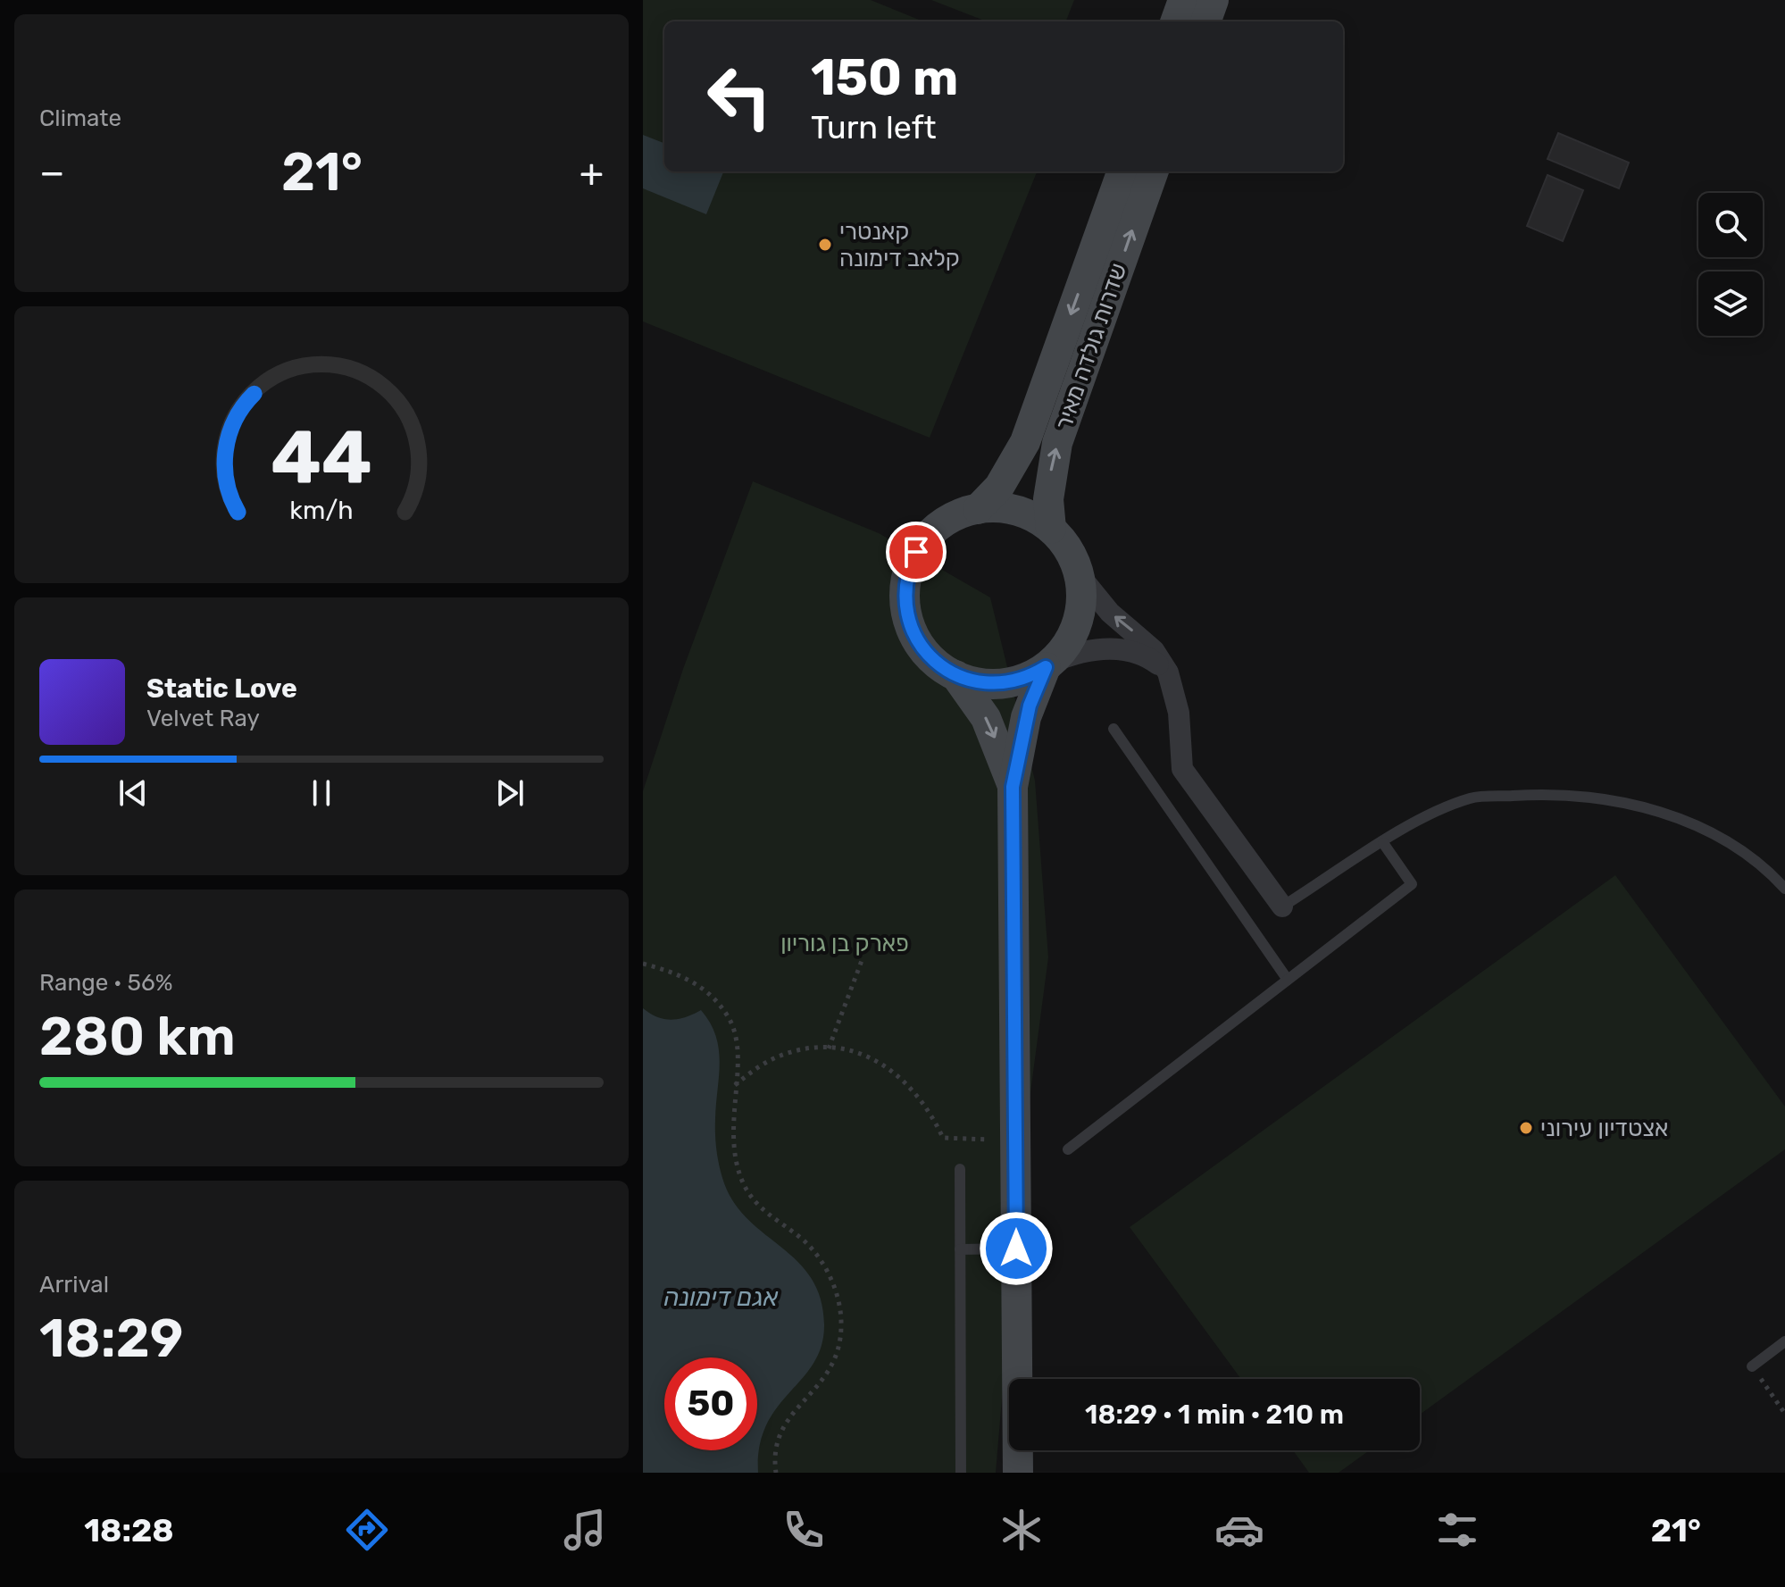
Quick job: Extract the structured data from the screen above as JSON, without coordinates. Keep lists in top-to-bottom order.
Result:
{
  "streets": {
    "main road": ["שדרות גולדה מאיר"]
  },
  "water": ["אגם דימונה"],
  "parks": ["פארק בן גוריון"],
  "places": ["קאנטרי קלאב דימונה", "אצטדיון עירוני"],
  "page": {
    "tile": [
      "Climate",
      ["Range · 56%", "280 km"],
      ["Arrival", "18:29"]
    ],
    "turn": ["150 m", "Turn left"],
    "heat": ["−", "21°", "+"],
    "song": ["Static Love", "Velvet Ray"],
    "limit": "50",
    "trip": "18:29 · 1 min · 210 m",
    "tabs": ["18:28", "21°"],
    "gauge": ["44", "km/h"]
  }
}
